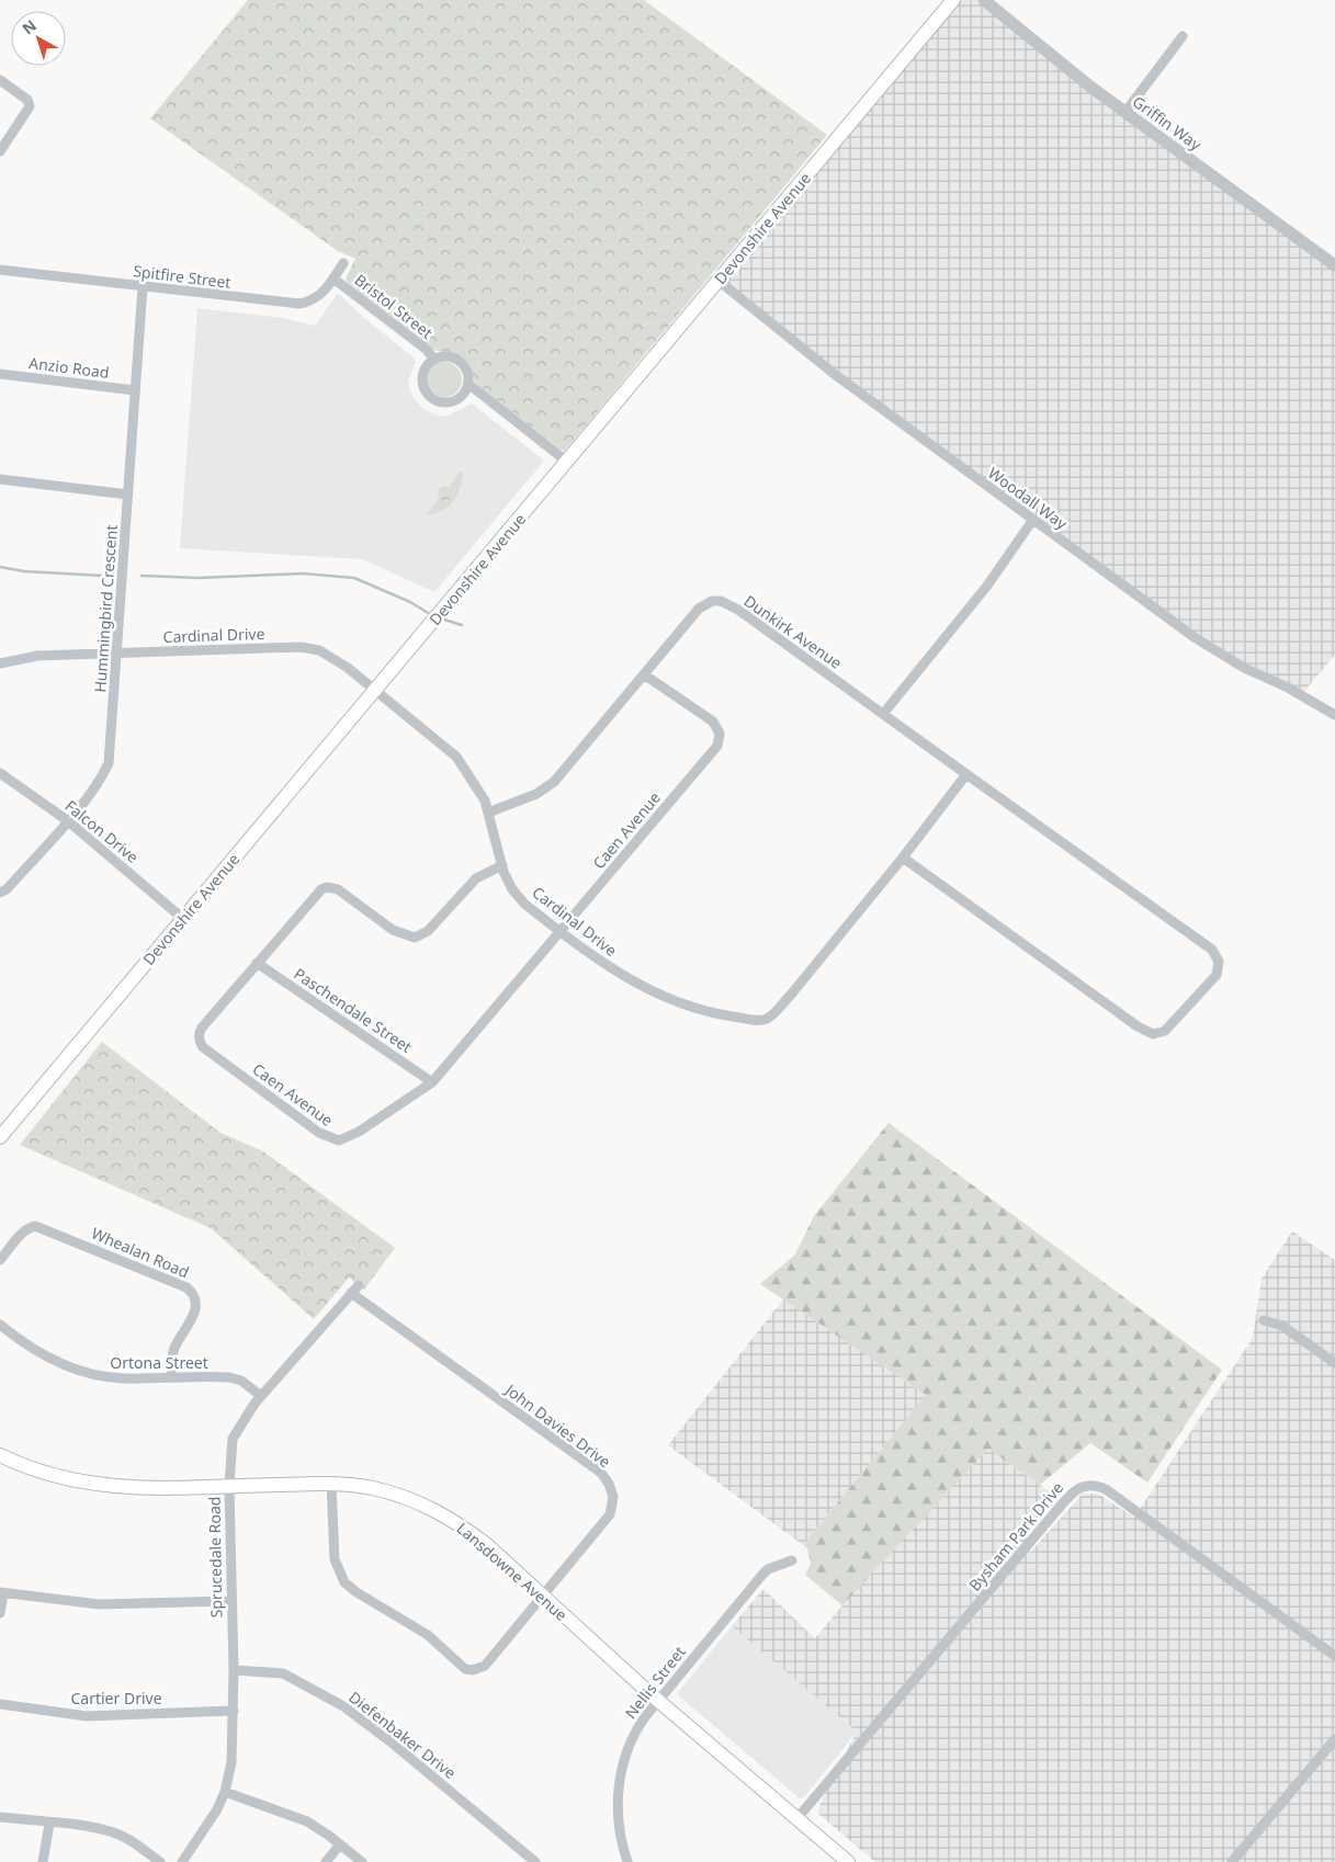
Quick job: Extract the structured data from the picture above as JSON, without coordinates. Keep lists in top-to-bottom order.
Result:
{
  "streets": {
    "main road": ["Devonshire Avenue", "Lansdowne Avenue"],
    "street": [
      "Griffin Way",
      "Spitfire Street",
      "Bristol Street",
      "Anzio Road",
      "Woodall Way",
      "Hummingbird Crescent",
      "Dunkirk Avenue",
      "Cardinal Drive",
      "Caen Avenue",
      "Falcon Drive",
      "Paschendale Street",
      "Whealan Road",
      "Ortona Street",
      "John Davies Drive",
      "Bysham Park Drive",
      "Sprucedale Road",
      "Nellis Street",
      "Cartier Drive",
      "Diefenbaker Drive"
    ]
  },
  "crossings": [
    ["Devonshire Avenue", "Bristol Street"],
    ["Devonshire Avenue", "Woodall Way"],
    ["Devonshire Avenue", "Cardinal Drive"],
    ["Devonshire Avenue", "Falcon Drive"],
    ["Spitfire Street", "Bristol Street"],
    ["Spitfire Street", "Hummingbird Crescent"],
    ["Anzio Road", "Hummingbird Crescent"],
    ["Hummingbird Crescent", "Cardinal Drive"],
    ["Hummingbird Crescent", "Falcon Drive"],
    ["Dunkirk Avenue", "Cardinal Drive"],
    ["Dunkirk Avenue", "Caen Avenue"],
    ["Cardinal Drive", "Caen Avenue"],
    ["Caen Avenue", "Paschendale Street"],
    ["Whealan Road", "Ortona Street"],
    ["Ortona Street", "Sprucedale Road"],
    ["John Davies Drive", "Sprucedale Road"],
    ["John Davies Drive", "Lansdowne Avenue"],
    ["Bysham Park Drive", "Lansdowne Avenue"],
    ["Sprucedale Road", "Lansdowne Avenue"],
    ["Sprucedale Road", "Cartier Drive"],
    ["Sprucedale Road", "Diefenbaker Drive"],
    ["Lansdowne Avenue", "Nellis Street"]
  ],
  "north": "top left"
}
